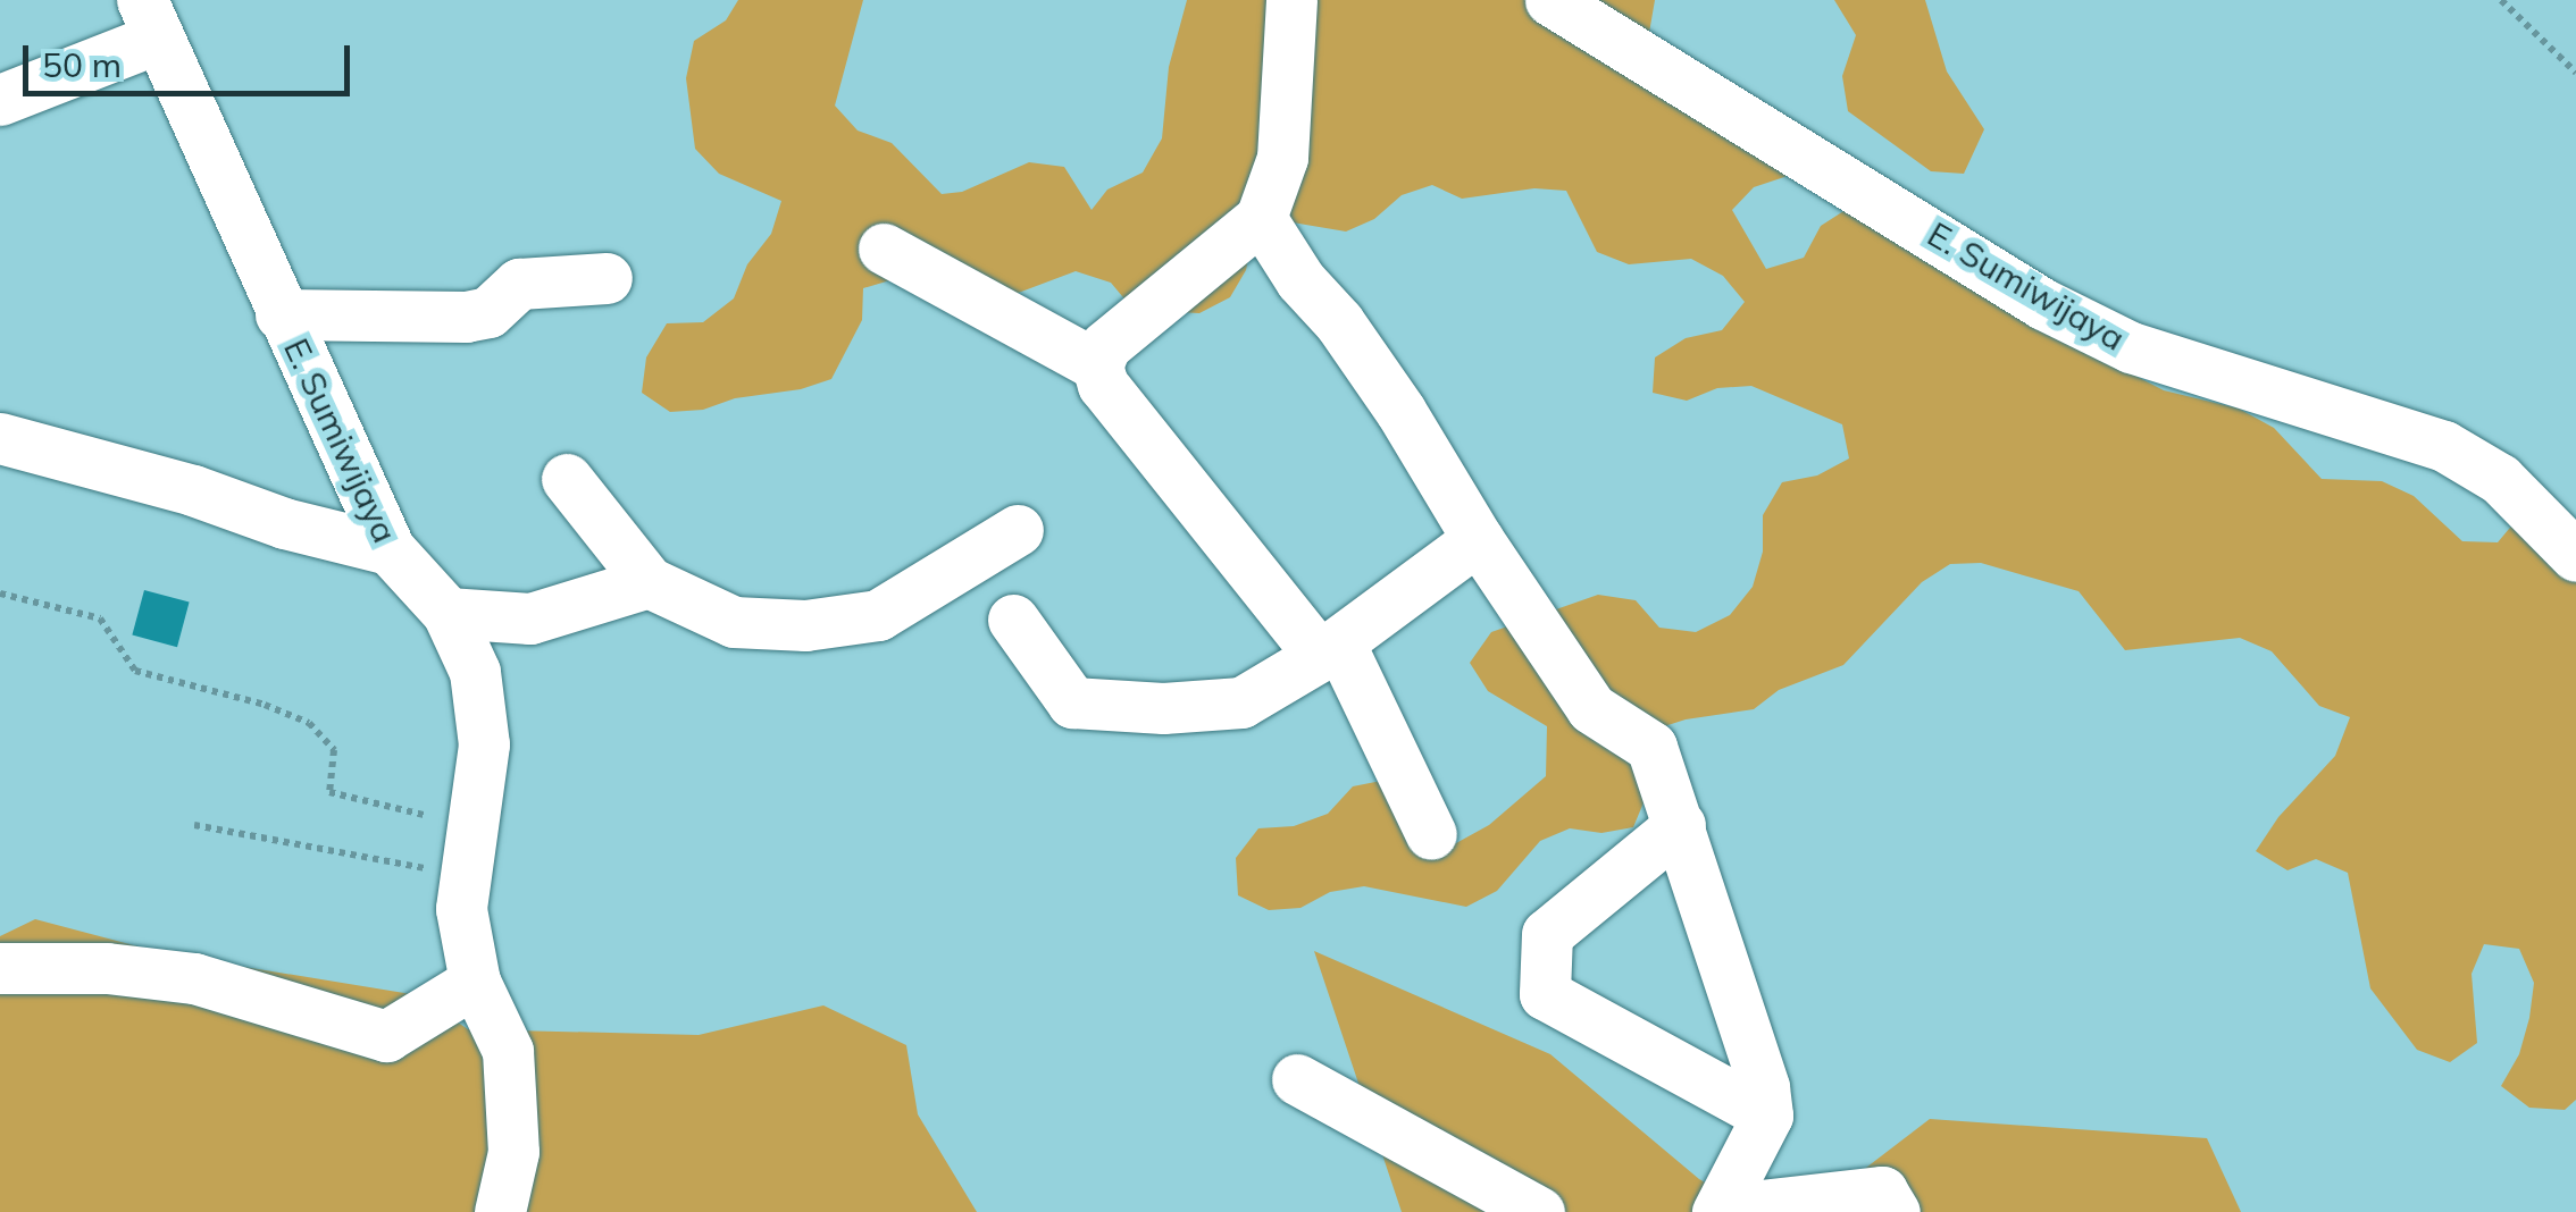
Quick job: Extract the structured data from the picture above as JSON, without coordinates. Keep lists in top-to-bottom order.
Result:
{
  "streets": {
    "street": ["E. Sumiwijaya"]
  },
  "scale_bar": "50 m"
}
